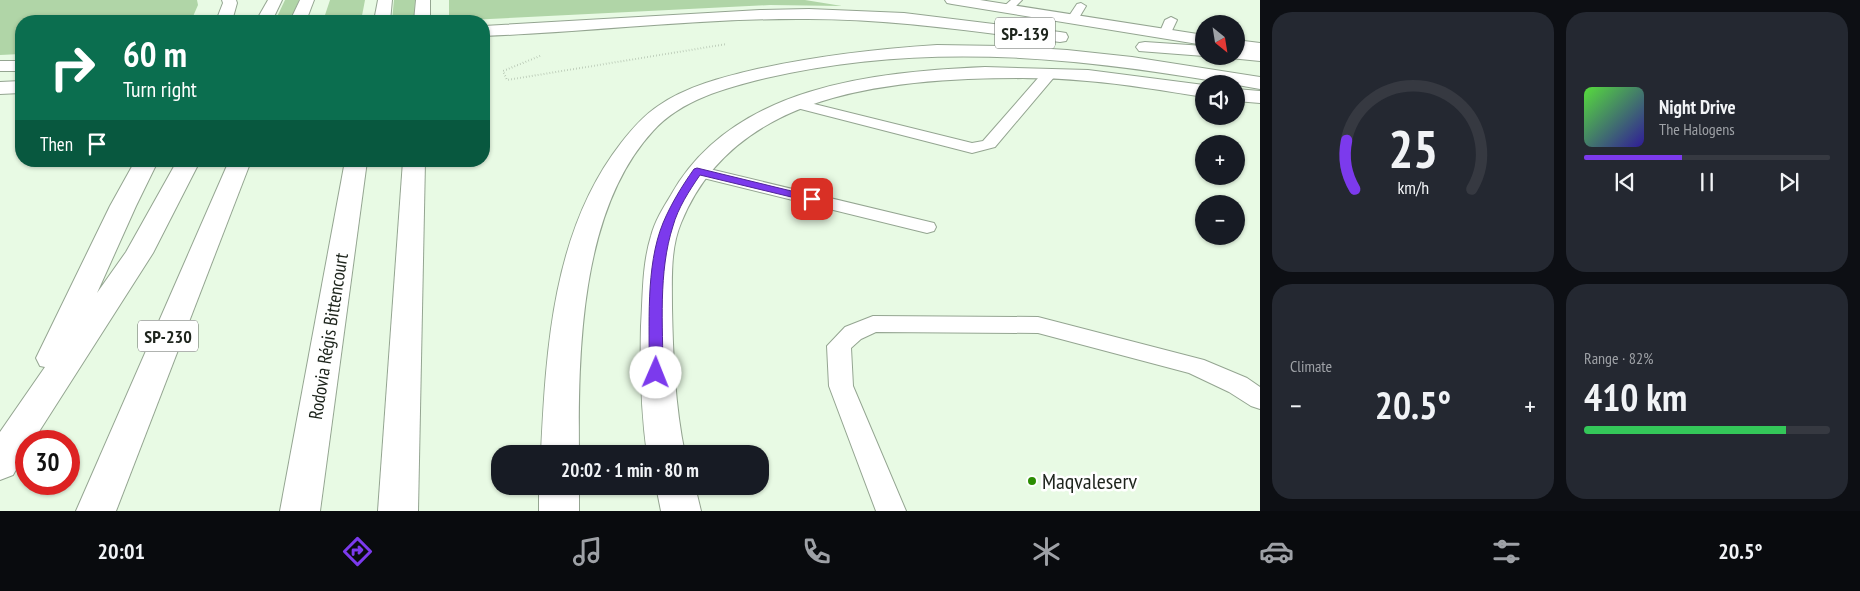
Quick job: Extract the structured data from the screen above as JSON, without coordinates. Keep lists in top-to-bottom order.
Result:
{
  "streets": {
    "main road": ["SP-139", "SP-230", "Rodovia Régis Bittencourt"]
  },
  "places": ["Maqvaleserv"],
  "north": "bottom right",
  "page": {
    "map_buttons": ["+", "−"],
    "turn": ["60 m", "Turn right"],
    "song": ["Night Drive", "The Halogens"],
    "then": "Then",
    "tile": [
      "Climate",
      ["Range · 82%", "410 km"]
    ],
    "heat": ["−", "20.5°", "+"],
    "limit": "30",
    "trip": "20:02 · 1 min · 80 m",
    "tabs": ["20:01", "20.5°"],
    "gauge": ["25", "km/h"]
  }
}
